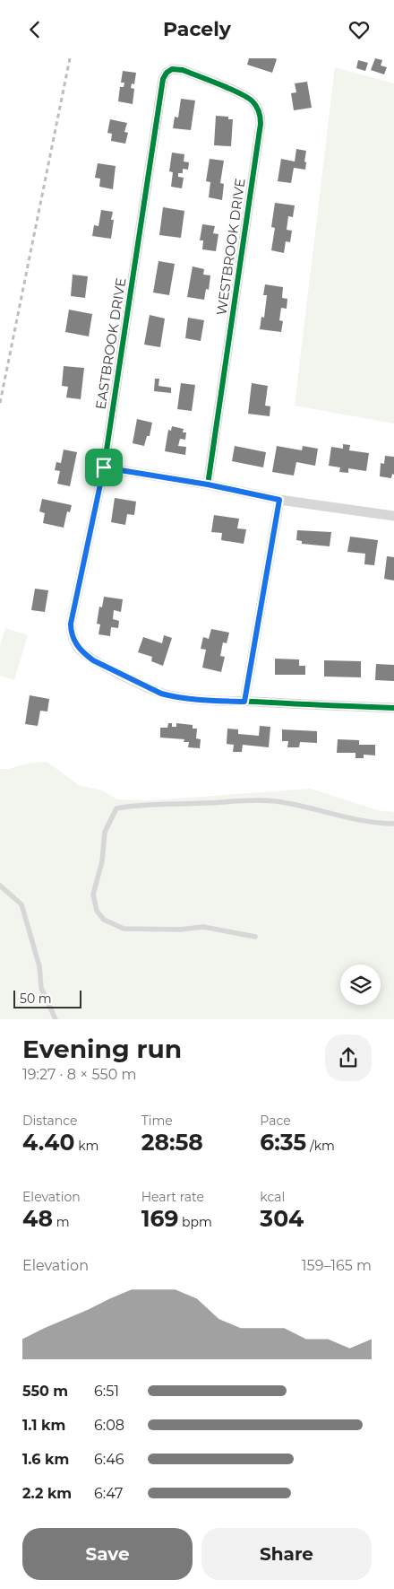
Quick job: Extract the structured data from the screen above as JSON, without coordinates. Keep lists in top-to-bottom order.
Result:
{
  "streets": {
    "street": ["WESTBROOK DRIVE", "EASTBROOK DRIVE"]
  },
  "crossings": [
    ["WESTBROOK DRIVE", "EASTBROOK DRIVE"]
  ],
  "scale_bar": "50 m",
  "page": {
    "header": "Pacely",
    "scale": "50 m",
    "heading": ["Evening run", "19:27 · 8 × 550 m"],
    "stats": [
      ["Distance", "4.40 km"],
      ["Time", "28:58"],
      ["Pace", "6:35 /km"],
      ["Elevation", "48 m"],
      ["Heart rate", "169 bpm"],
      ["kcal", "304"]
    ],
    "chart": ["Elevation", "159–165 m"],
    "list": [
      {
        "name": "550 m",
        "note": "6:51"
      },
      {
        "name": "1.1 km",
        "note": "6:08"
      },
      {
        "name": "1.6 km",
        "note": "6:46"
      },
      {
        "name": "2.2 km",
        "note": "6:47"
      }
    ],
    "buttons": ["Save", "Share"]
  }
}
